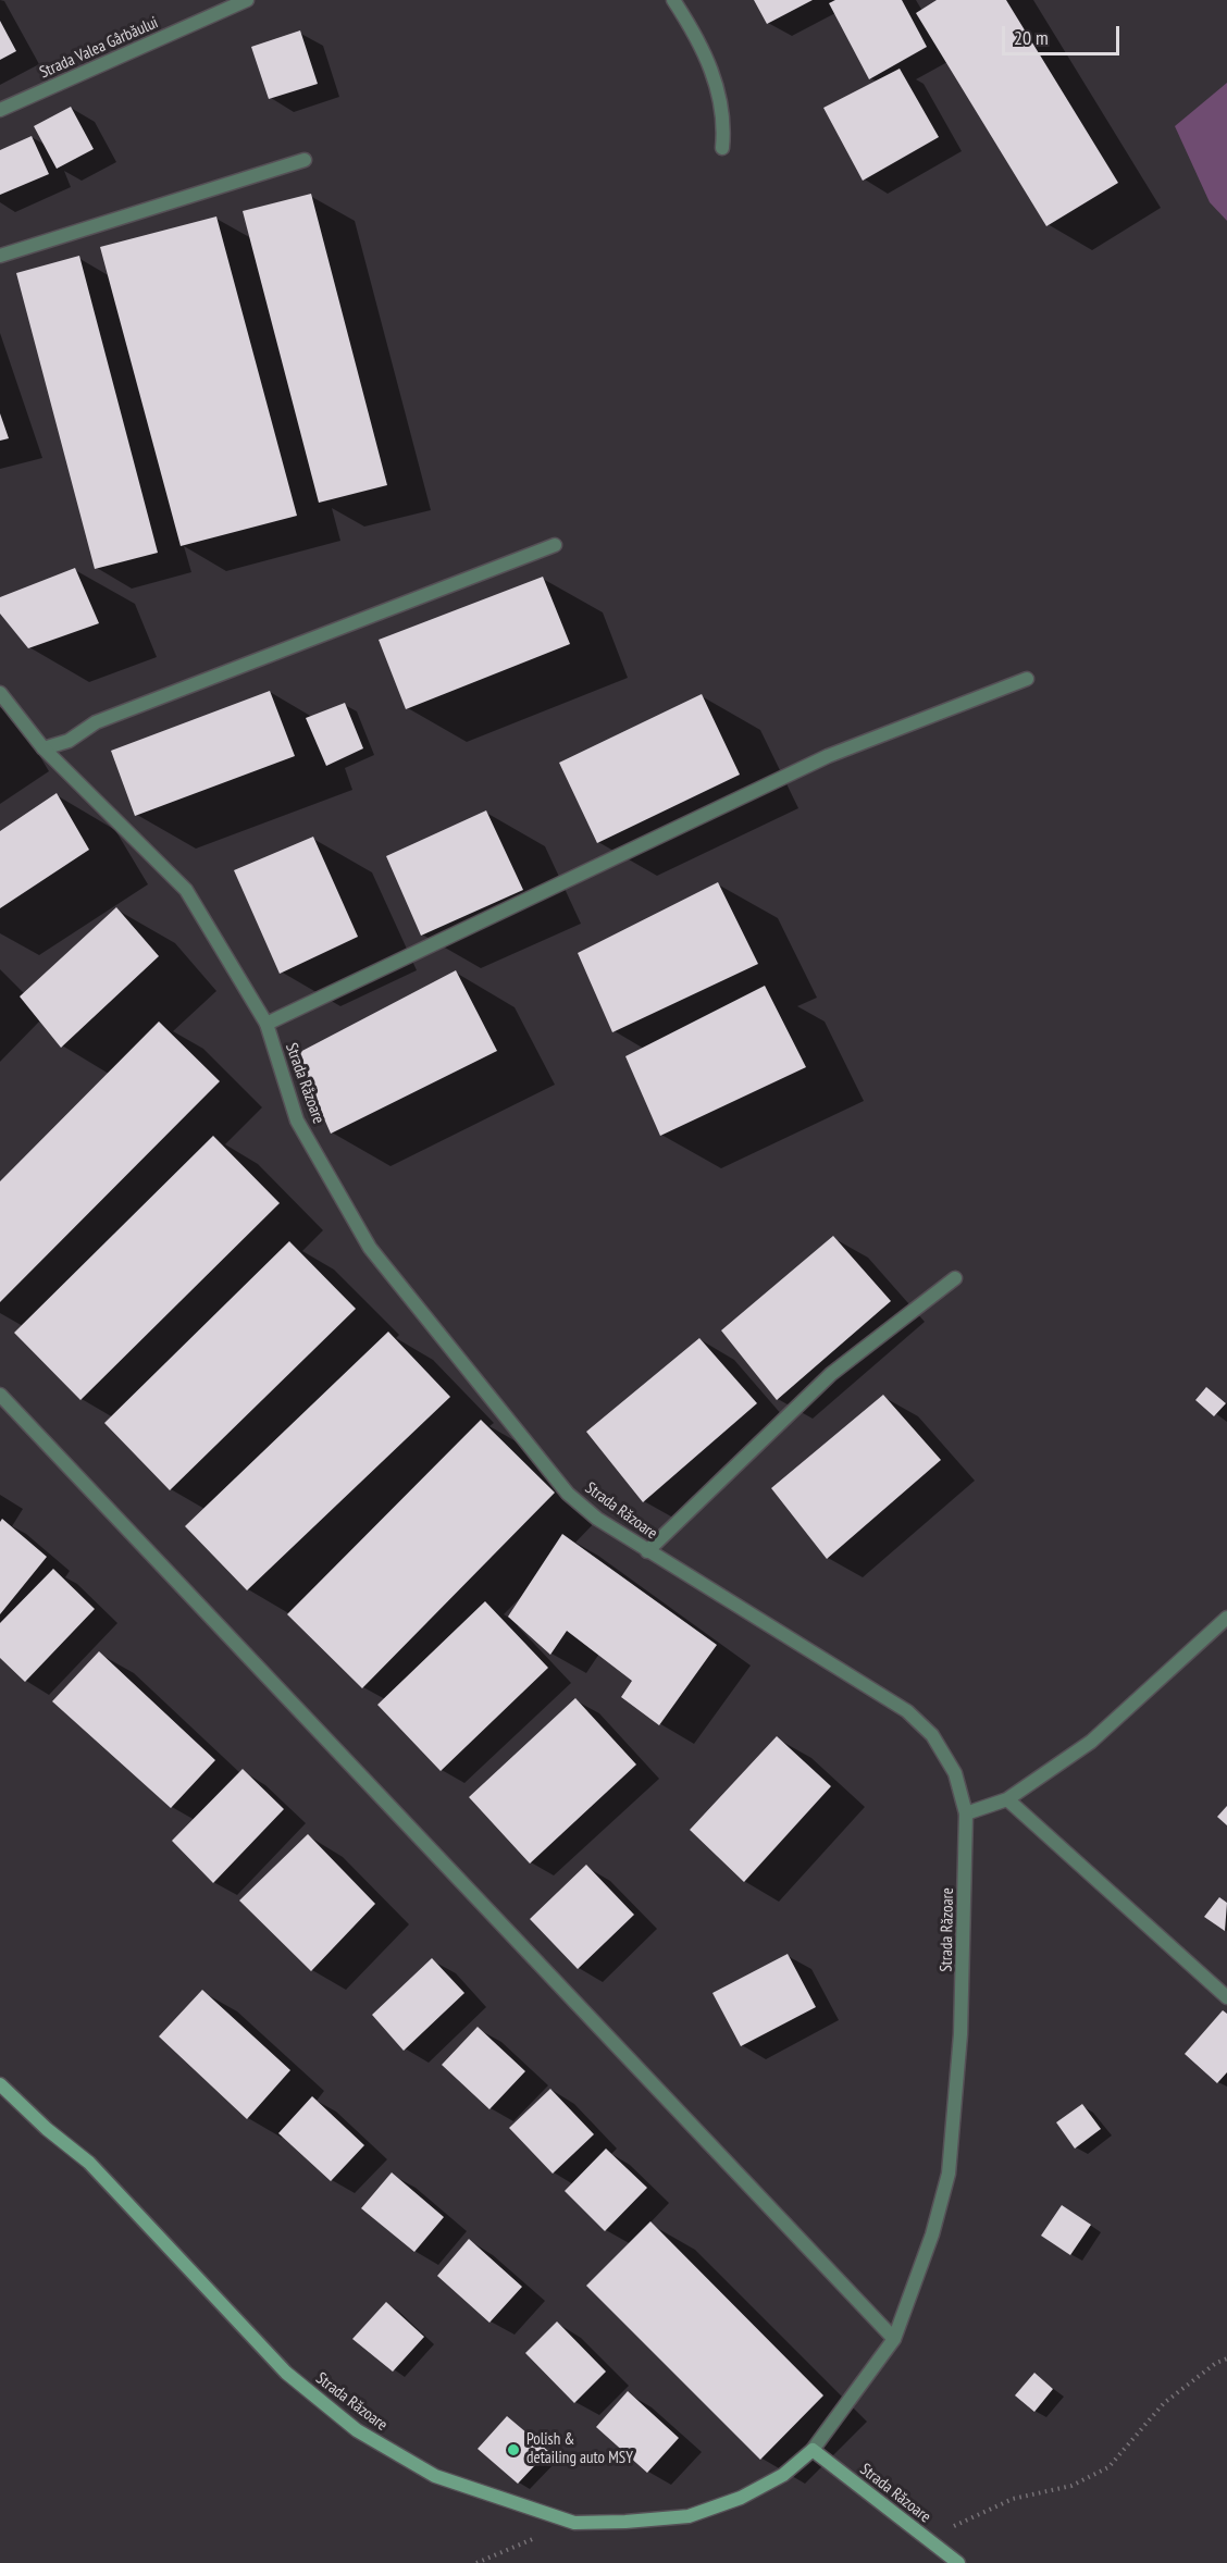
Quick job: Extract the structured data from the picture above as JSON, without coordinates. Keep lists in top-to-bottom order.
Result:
{
  "streets": {
    "street": ["Strada Valea Gârbăului", "Strada Răzoare"]
  },
  "places": ["Polish & detailing auto MSY"],
  "scale_bar": "20 m"
}
